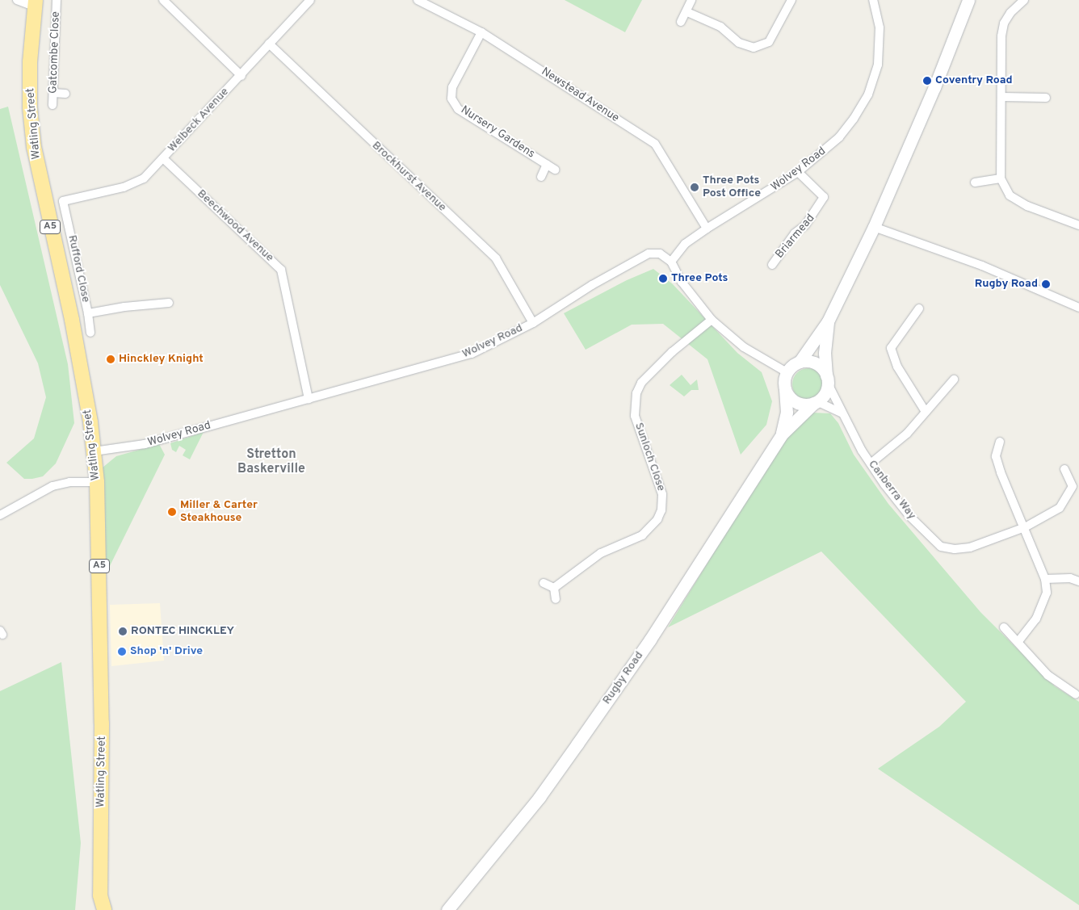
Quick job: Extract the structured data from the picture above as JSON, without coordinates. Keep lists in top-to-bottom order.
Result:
{
  "streets": {
    "highway": ["Watling Street", "A5"],
    "main road": ["Rugby Road"],
    "street": [
      "Gatcombe Close",
      "Newstead Avenue",
      "Welbeck Avenue",
      "Nursery Gardens",
      "Wolvey Road",
      "Brockhurst Avenue",
      "Beechwood Avenue",
      "Briarmead",
      "Rufford Close",
      "Sunloch Close",
      "Canberra Way"
    ]
  },
  "crossings": [
    ["Newstead Avenue", "Nursery Gardens"],
    ["Newstead Avenue", "Wolvey Road"],
    ["Welbeck Avenue", "Brockhurst Avenue"],
    ["Welbeck Avenue", "Beechwood Avenue"],
    ["Welbeck Avenue", "Rufford Close"],
    ["Watling Street", "Wolvey Road"],
    ["Wolvey Road", "Brockhurst Avenue"],
    ["Wolvey Road", "Beechwood Avenue"],
    ["Wolvey Road", "Briarmead"],
    ["Canberra Way", "Rugby Road"]
  ],
  "districts": ["Stretton Baskerville"],
  "places": [
    "Coventry Road",
    "Three Pots Post Office",
    "Three Pots",
    "Rugby Road",
    "Hinckley Knight",
    "Miller & Carter Steakhouse",
    "RONTEC HINCKLEY",
    "Shop 'n' Drive"
  ]
}
